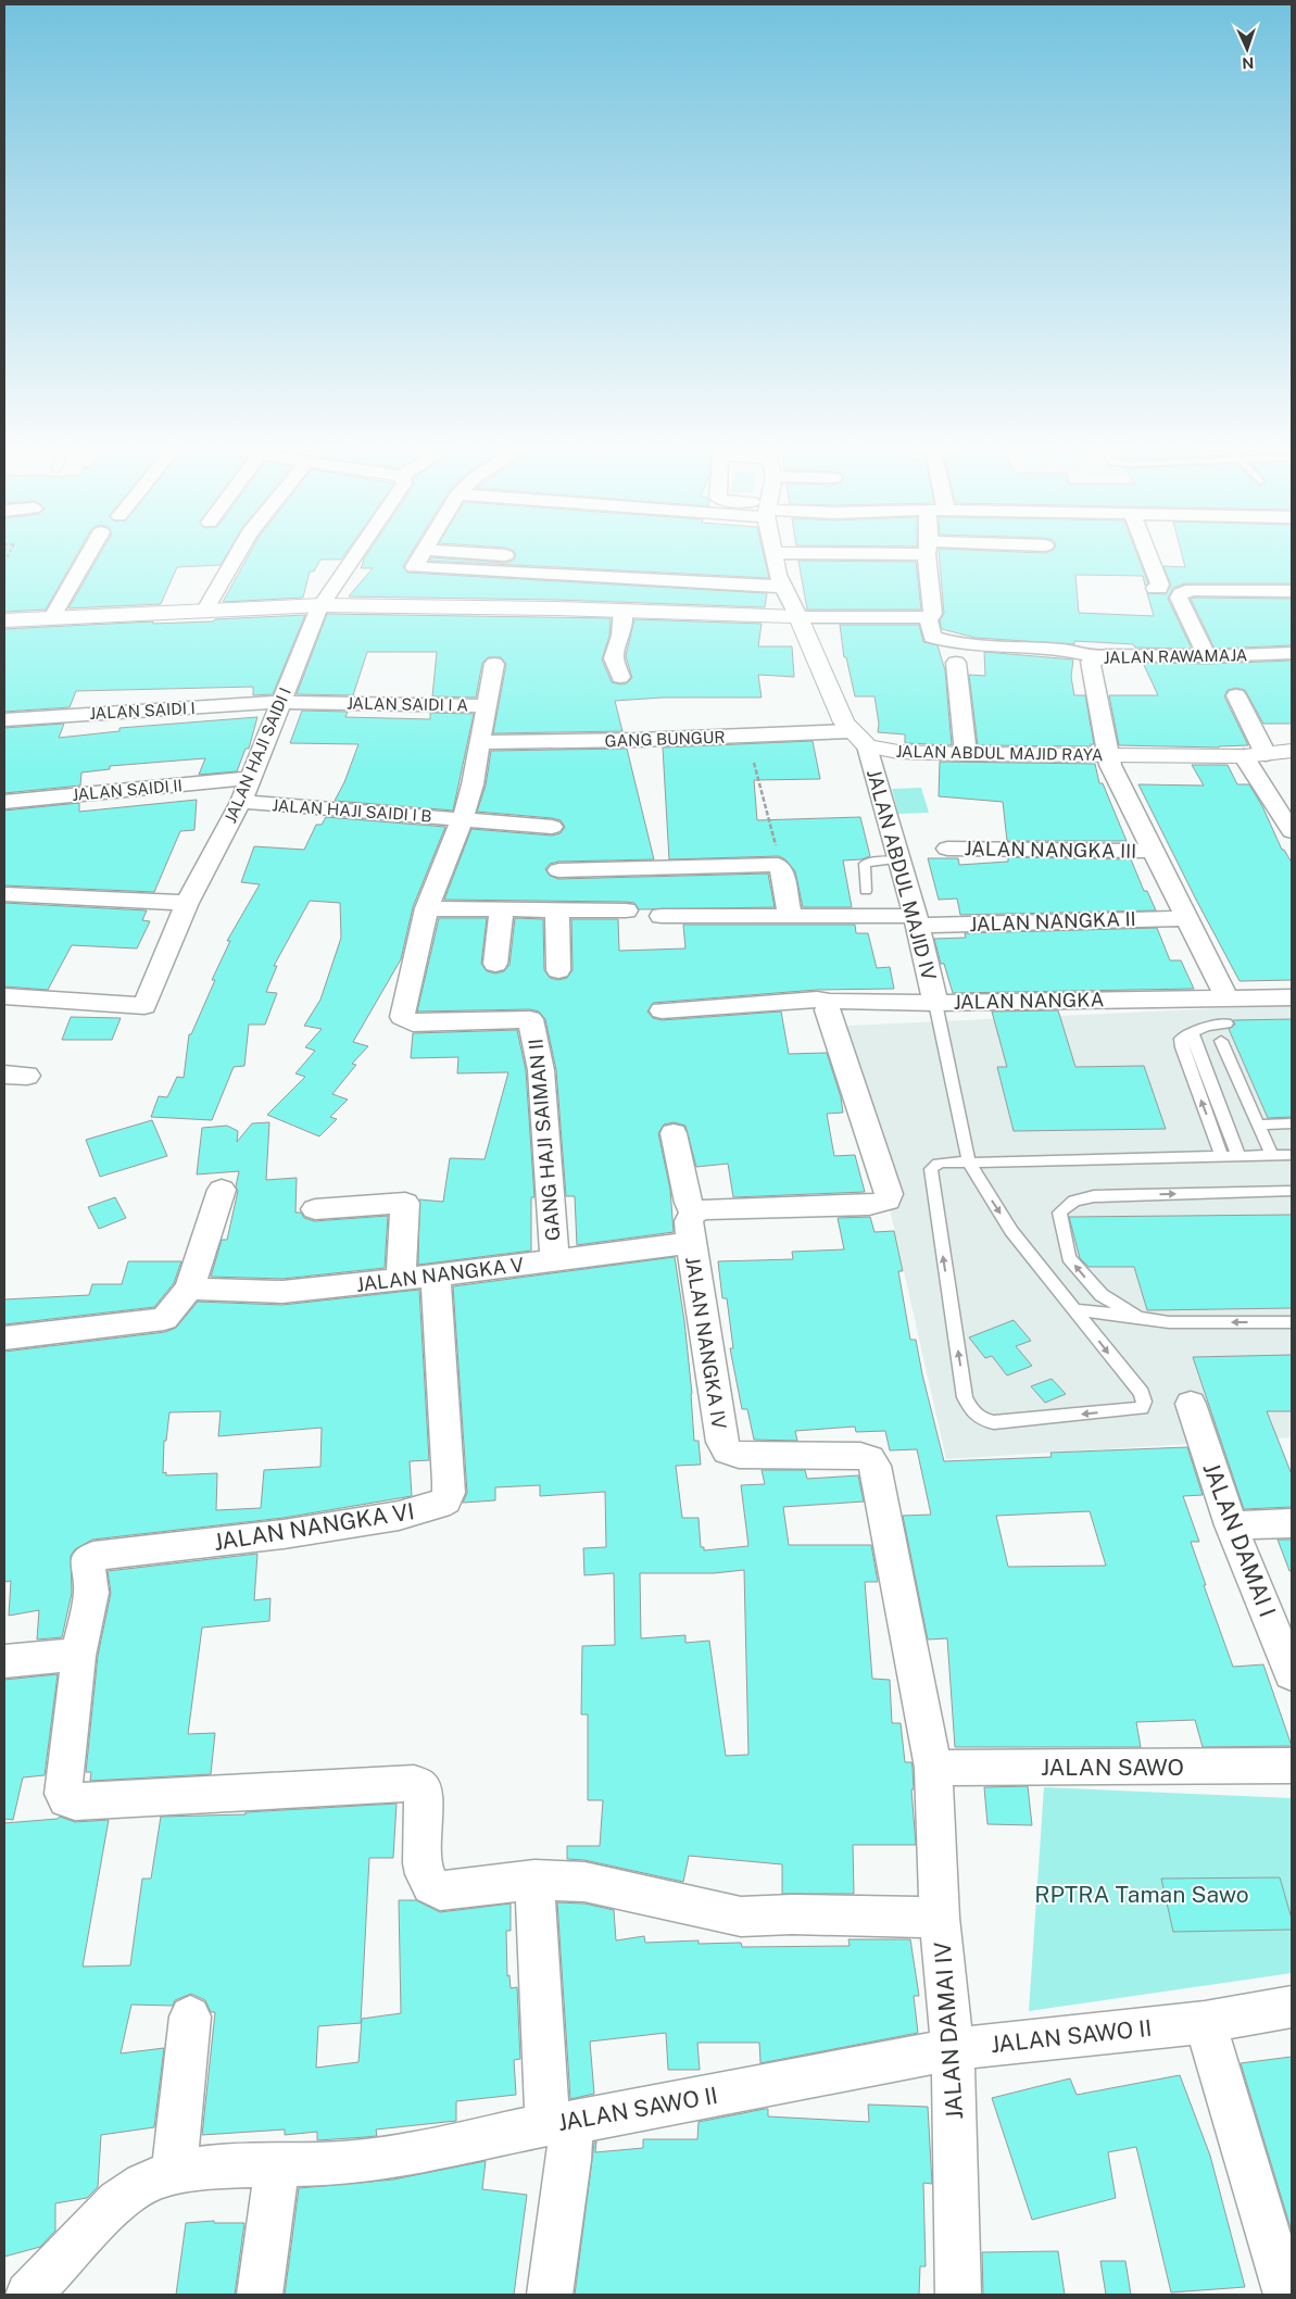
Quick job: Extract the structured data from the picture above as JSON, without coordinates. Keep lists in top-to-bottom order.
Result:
{
  "streets": {
    "street": [
      "JALAN RAWAMAJA",
      "JALAN SAIDI I A",
      "JALAN SAIDI I",
      "GANG BUNGUR",
      "JALAN ABDUL MAJID RAYA",
      "JALAN HAJI SAIDI I",
      "JALAN SAIDI II",
      "JALAN HAJI SAIDI I B",
      "JALAN NANGKA III",
      "JALAN ABDUL MAJID IV",
      "JALAN NANGKA II",
      "JALAN NANGKA",
      "GANG HAJI SAIMAN II",
      "JALAN NANGKA V",
      "JALAN NANGKA IV",
      "JALAN NANGKA VI",
      "JALAN DAMAI I",
      "JALAN SAWO",
      "JALAN DAMAI IV",
      "JALAN SAWO II"
    ]
  },
  "crossings": [
    ["JALAN RAWAMAJA", "JALAN ABDUL MAJID RAYA"],
    ["JALAN SAIDI I A", "JALAN SAIDI I"],
    ["JALAN SAIDI I A", "GANG BUNGUR"],
    ["JALAN SAIDI I A", "JALAN HAJI SAIDI I"],
    ["JALAN SAIDI I A", "JALAN HAJI SAIDI I B"],
    ["JALAN SAIDI I A", "GANG HAJI SAIMAN II"],
    ["JALAN SAIDI I", "JALAN HAJI SAIDI I"],
    ["GANG BUNGUR", "JALAN ABDUL MAJID RAYA"],
    ["JALAN ABDUL MAJID RAYA", "JALAN ABDUL MAJID IV"],
    ["JALAN HAJI SAIDI I", "JALAN SAIDI II"],
    ["JALAN HAJI SAIDI I", "JALAN HAJI SAIDI I B"],
    ["JALAN ABDUL MAJID IV", "JALAN NANGKA II"],
    ["JALAN ABDUL MAJID IV", "JALAN NANGKA"],
    ["GANG HAJI SAIMAN II", "JALAN NANGKA V"],
    ["JALAN NANGKA V", "JALAN NANGKA IV"],
    ["JALAN NANGKA V", "JALAN NANGKA VI"],
    ["JALAN NANGKA IV", "JALAN SAWO"],
    ["JALAN NANGKA IV", "JALAN DAMAI IV"],
    ["JALAN SAWO", "JALAN DAMAI IV"],
    ["JALAN DAMAI IV", "JALAN SAWO II"]
  ],
  "parks": ["RPTRA Taman Sawo"],
  "north": "bottom"
}
